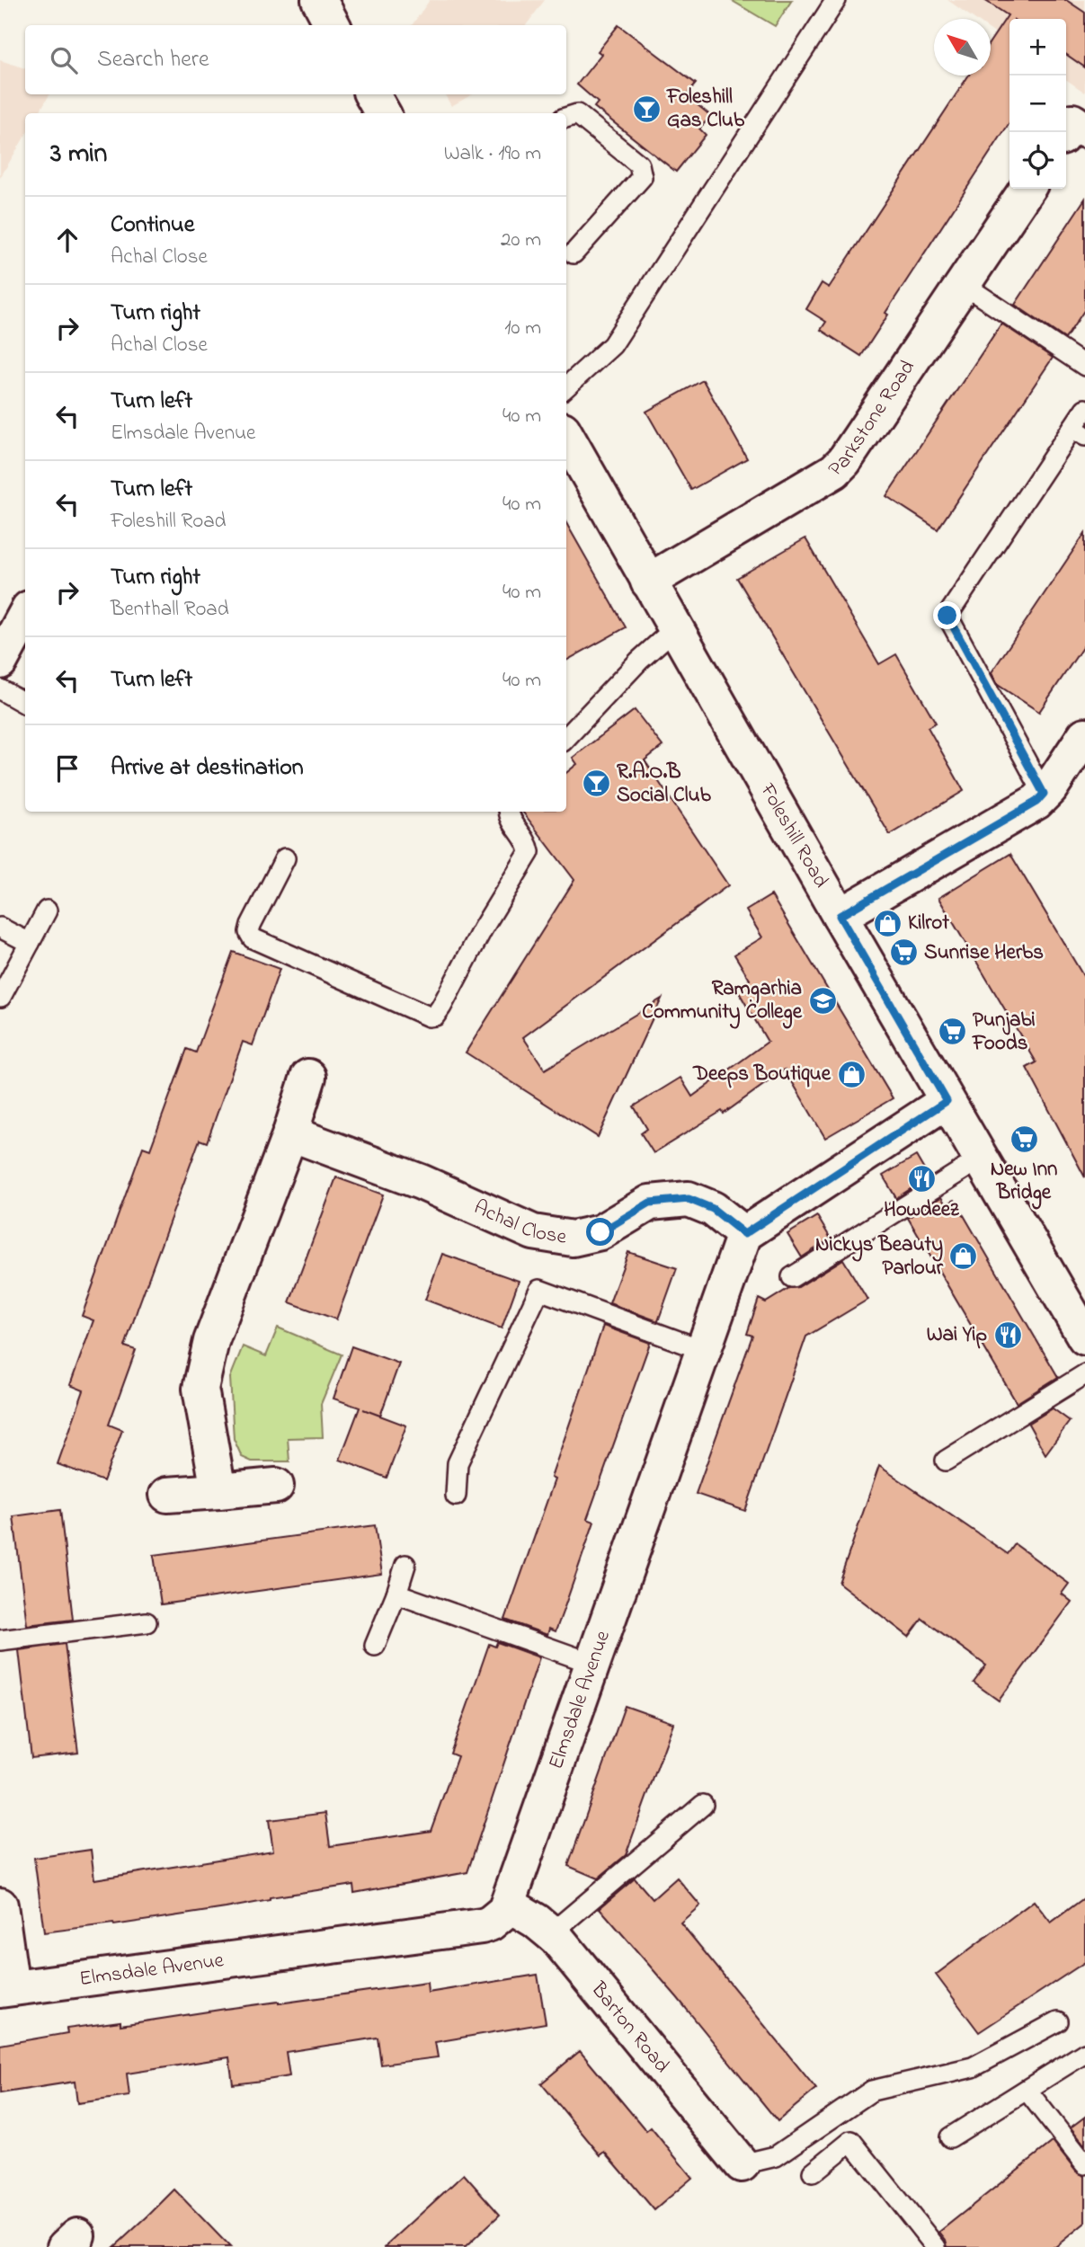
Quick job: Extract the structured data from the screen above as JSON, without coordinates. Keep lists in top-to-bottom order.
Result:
{
  "streets": {
    "street": [
      "Parkstone Road",
      "Foleshill Road",
      "Achal Close",
      "Elmsdale Avenue",
      "Barton Road"
    ]
  },
  "crossings": [
    ["Parkstone Road", "Foleshill Road"],
    ["Achal Close", "Elmsdale Avenue"],
    ["Elmsdale Avenue", "Barton Road"]
  ],
  "places": {
    "bar": ["Foleshill Gas Club", "R.A.O.B Social Club"],
    "shop": ["Kilrot", "Deeps Boutique", "Nickys Beauty Parlour"],
    "supermarket": ["Sunrise Herbs", "Punjabi Foods", "New Inn Bridge"],
    "school or university": ["Ramgarhia Community College"],
    "restaurant": ["Howdeez", "Wai Yip"]
  },
  "north": "top left",
  "page": {
    "map_buttons": ["+", "−"],
    "search": "Search here",
    "heading": ["3 min", "Walk · 190 m"],
    "list": [
      ["Continue", "Achal Close", "20 m"],
      ["Turn right", "Achal Close", "10 m"],
      ["Turn left", "Elmsdale Avenue", "40 m"],
      ["Turn left", "Foleshill Road", "40 m"],
      ["Turn right", "Benthall Road", "40 m"],
      ["Turn left", "40 m"],
      "Arrive at destination"
    ]
  }
}
